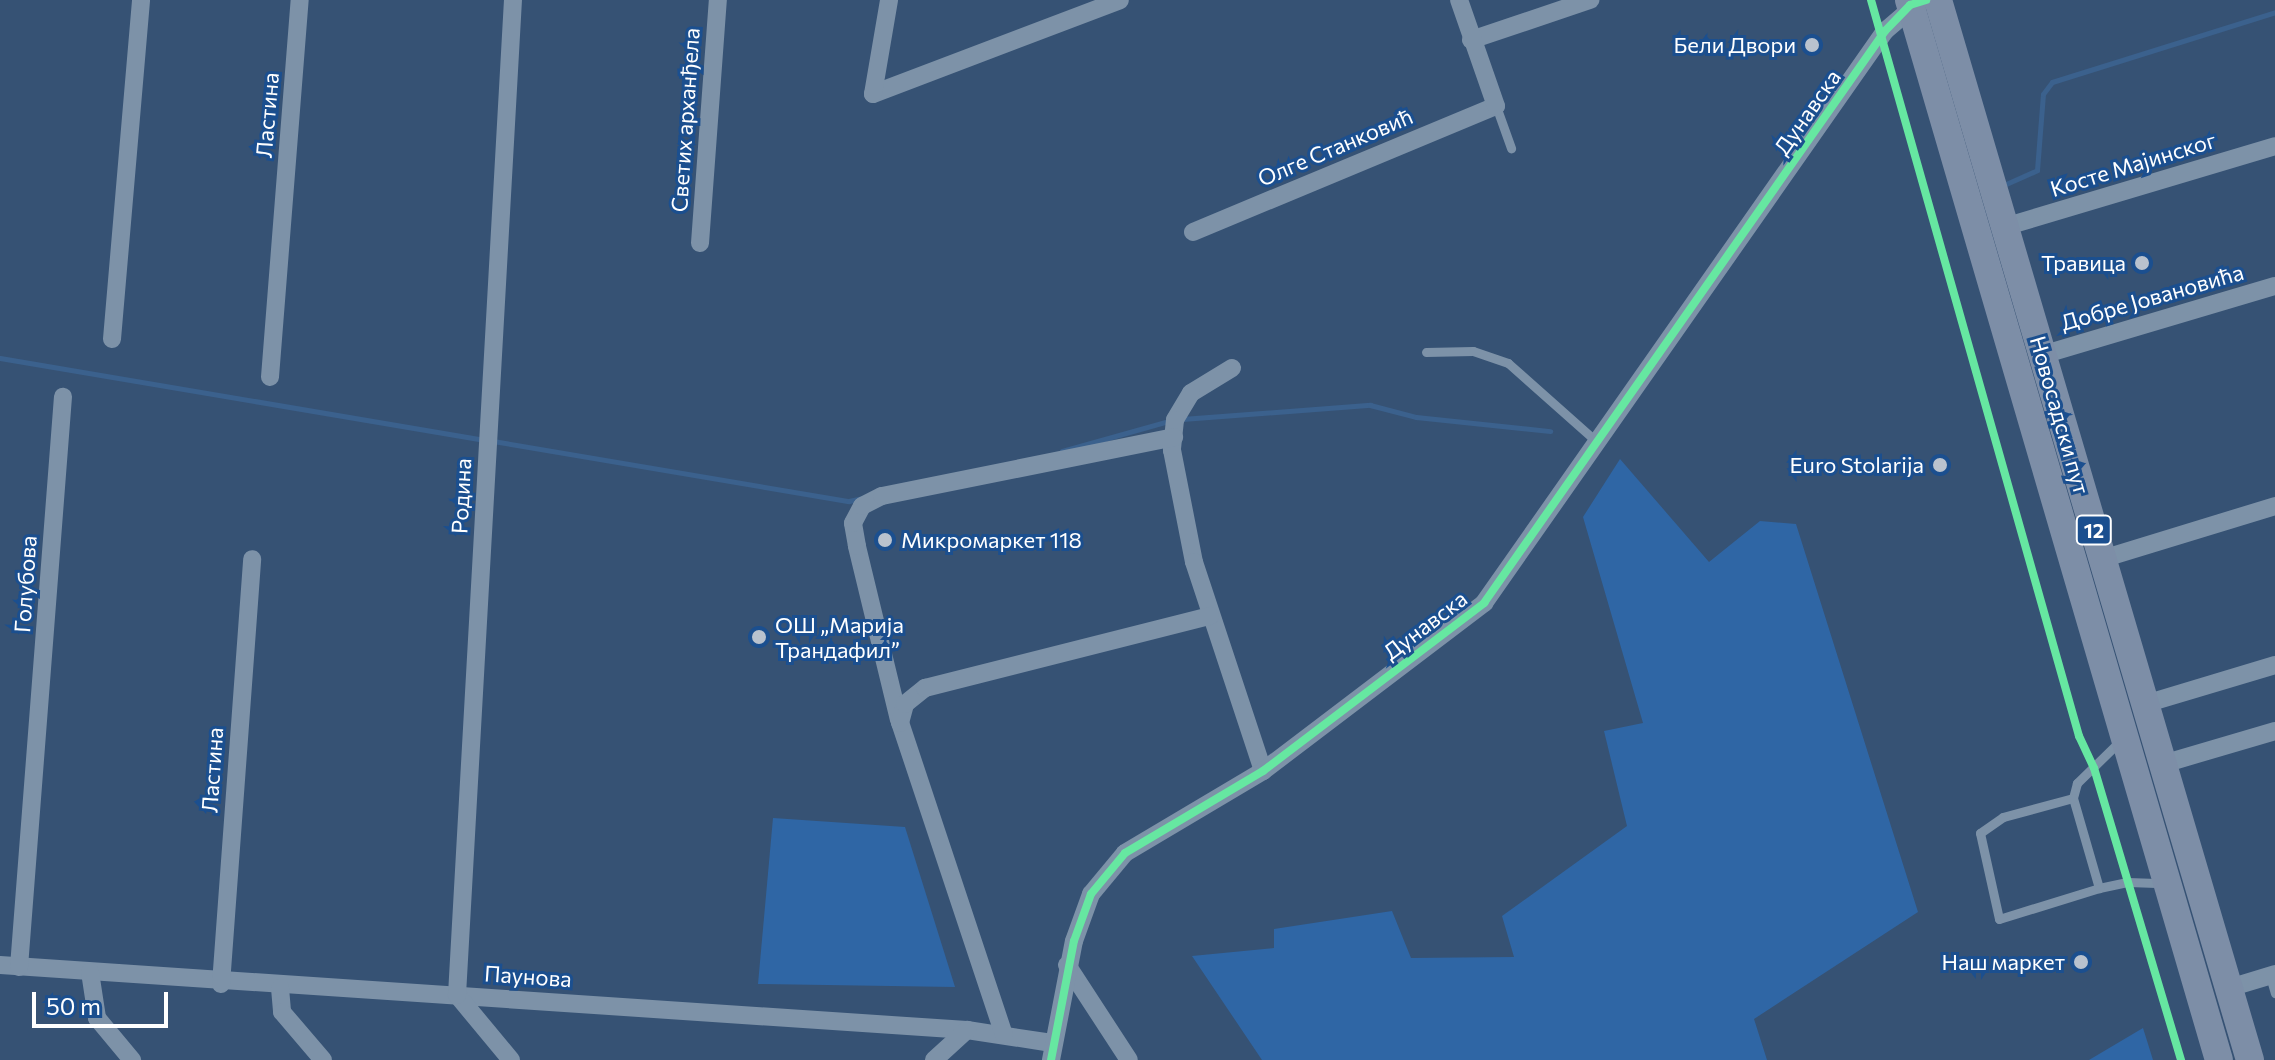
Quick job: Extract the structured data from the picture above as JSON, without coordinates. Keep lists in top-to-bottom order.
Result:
{
  "streets": {
    "main road": ["Новосадски пут", "12"],
    "street": [
      "Дунавска",
      "Ластина",
      "Светих арханђела",
      "Олге Станковић",
      "Косте Мајинског",
      "Добре Јовановића",
      "Родина",
      "Голубова",
      "Паунова"
    ]
  },
  "crossings": [
    ["Дунавска", "Новосадски пут"],
    ["Дунавска", "Паунова"],
    ["Ластина", "Паунова"],
    ["Косте Мајинског", "Новосадски пут"],
    ["Добре Јовановића", "Новосадски пут"],
    ["Родина", "Паунова"],
    ["Голубова", "Паунова"]
  ],
  "places": [
    "Бели Двори",
    "Травица",
    "Euro Stolarija",
    "Микромаркет 118",
    "ОШ „Марија Трандафил”",
    "Наш маркет"
  ],
  "scale_bar": "50 m"
}
